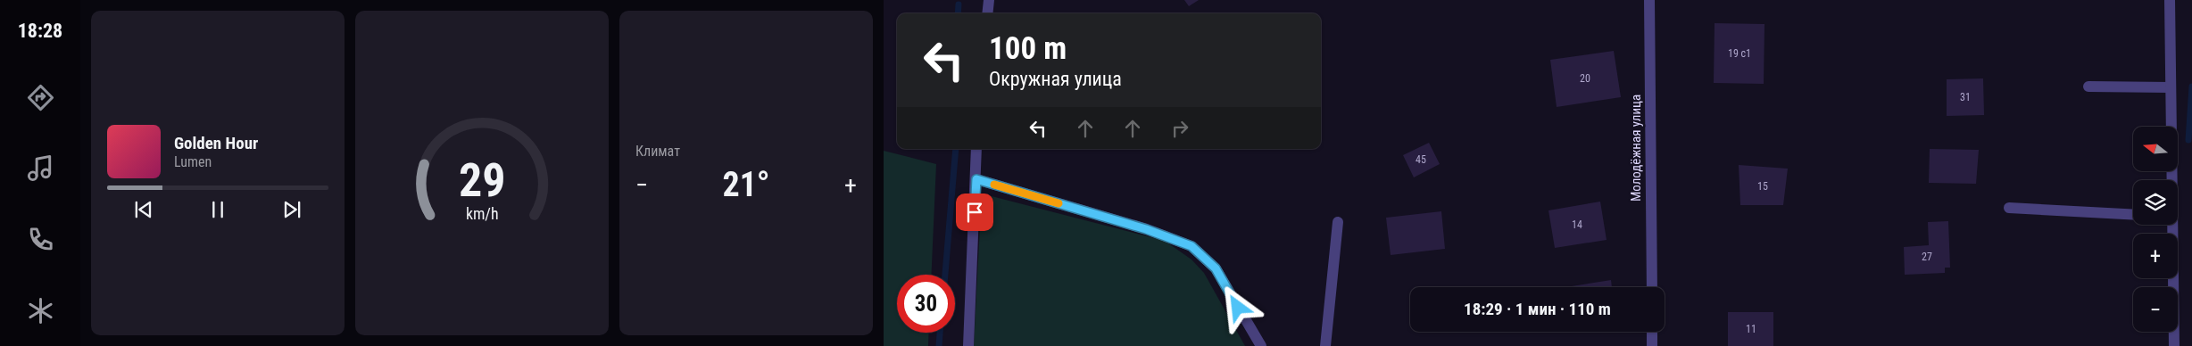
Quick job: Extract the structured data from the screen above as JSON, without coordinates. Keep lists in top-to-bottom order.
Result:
{
  "streets": {
    "street": ["Молодёжная улица"]
  },
  "house_numbers": [
    "19 с1",
    "20",
    "31",
    "45",
    "15",
    "14",
    "27",
    "11"
  ],
  "north": "left",
  "page": {
    "tabs": "18:28",
    "tile": "Климат",
    "turn": ["100 m", "Окружная улица"],
    "song": ["Golden Hour", "Lumen"],
    "map_buttons": ["+", "−"],
    "heat": ["−", "21°", "+"],
    "limit": "30",
    "trip": "18:29 · 1 мин · 110 m",
    "gauge": ["29", "km/h"]
  }
}
